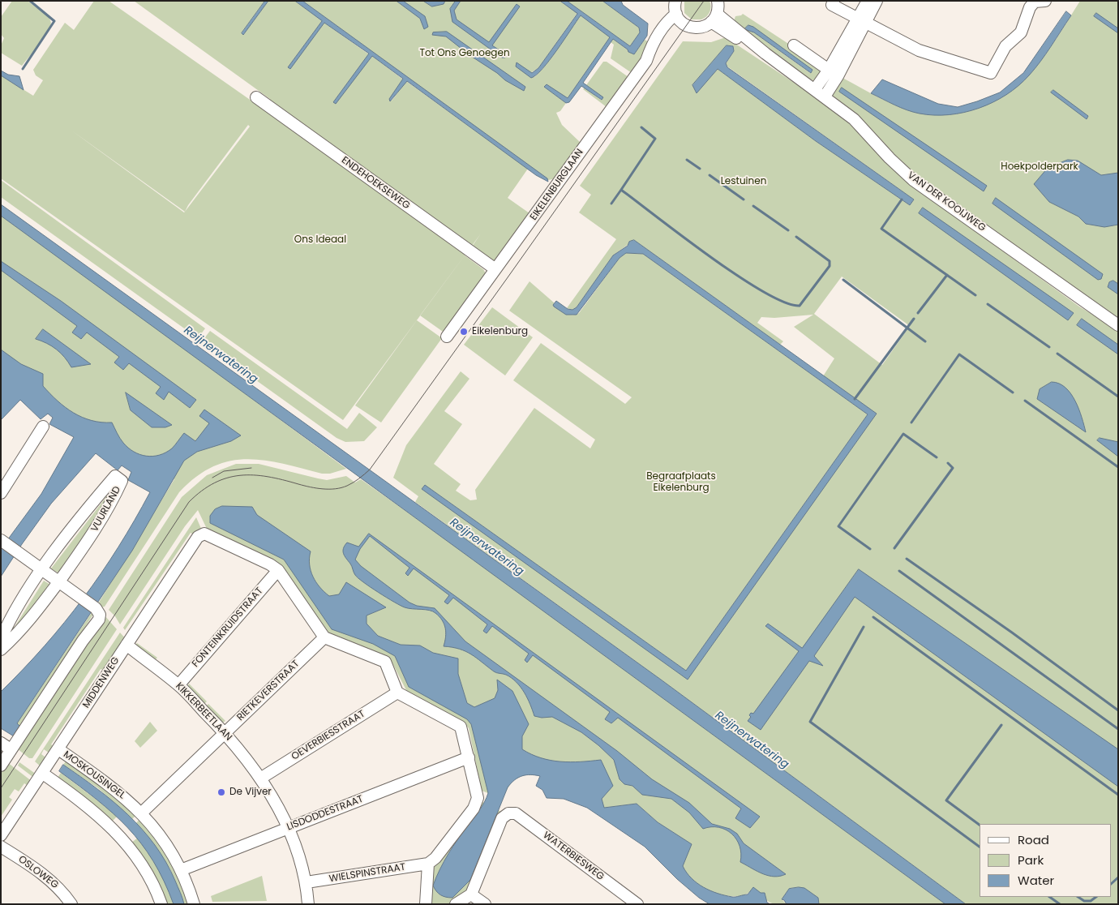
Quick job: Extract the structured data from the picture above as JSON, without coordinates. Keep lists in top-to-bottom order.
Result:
{
  "streets": {
    "street": [
      "ENDEHOEKSEWEG",
      "EIKELENBURGLAAN",
      "VAN DER KOOIJWEG",
      "VUURLAND",
      "FONTEINKRUIDSTRAAT",
      "MIDDENWEG",
      "RIETKEVERSTRAAT",
      "KIKKERBEETLAAN",
      "OEVERBIESSTRAAT",
      "MOSKOUSINGEL",
      "LISDODDESTRAAT",
      "WATERBIESWEG",
      "OSLOWEG",
      "WIELSPINSTRAAT"
    ]
  },
  "crossings": [
    ["ENDEHOEKSEWEG", "EIKELENBURGLAAN"],
    ["FONTEINKRUIDSTRAAT", "MIDDENWEG"],
    ["FONTEINKRUIDSTRAAT", "KIKKERBEETLAAN"],
    ["MIDDENWEG", "KIKKERBEETLAAN"],
    ["MIDDENWEG", "MOSKOUSINGEL"],
    ["RIETKEVERSTRAAT", "KIKKERBEETLAAN"],
    ["RIETKEVERSTRAAT", "MOSKOUSINGEL"],
    ["KIKKERBEETLAAN", "OEVERBIESSTRAAT"],
    ["KIKKERBEETLAAN", "LISDODDESTRAAT"],
    ["KIKKERBEETLAAN", "WIELSPINSTRAAT"],
    ["MOSKOUSINGEL", "LISDODDESTRAAT"]
  ],
  "water": ["Reijnerwatering"],
  "parks": [
    "Tot Ons Genoegen",
    "Hoekpolderpark",
    "Lestuinen",
    "Ons Ideaal",
    "Begraafplaats Eikelenburg"
  ],
  "places": ["Eikelenburg", "De Vijver"],
  "legend": ["Road", "Park", "Water"]
}
